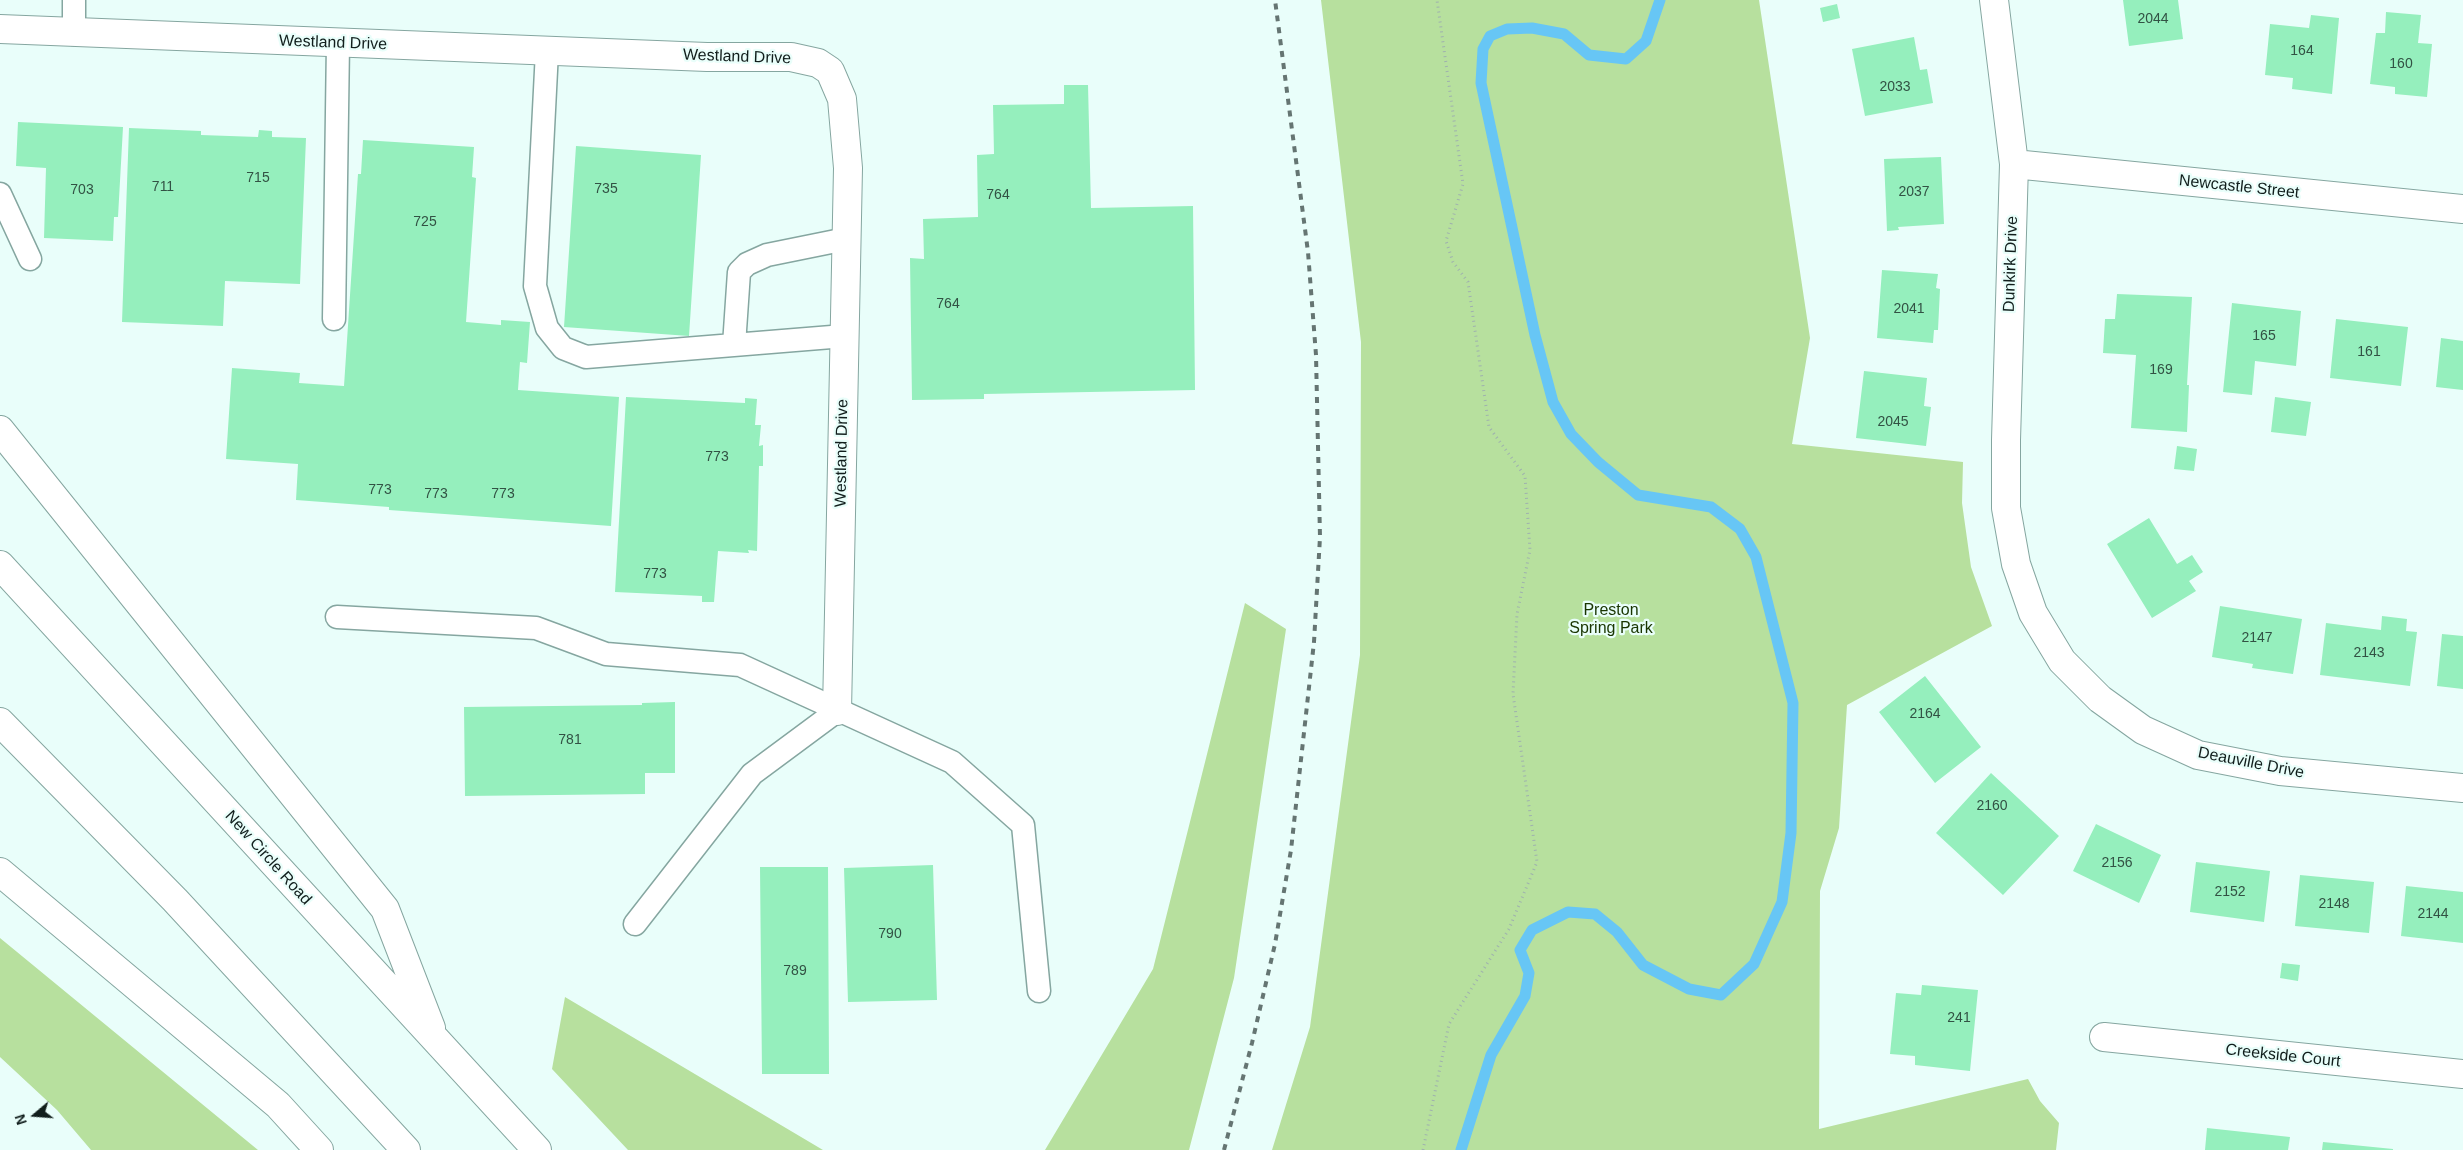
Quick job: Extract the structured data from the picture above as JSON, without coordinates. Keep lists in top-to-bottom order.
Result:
{
  "streets": {
    "main road": [
      "Westland Drive",
      "Newcastle Street",
      "Dunkirk Drive",
      "Deauville Drive",
      "New Circle Road",
      "Creekside Court"
    ]
  },
  "crossings": [
    ["Newcastle Street", "Dunkirk Drive"],
    ["Dunkirk Drive", "Deauville Drive"]
  ],
  "parks": ["Preston Spring Park"],
  "house_numbers": [
    "2044",
    "164",
    "160",
    "2033",
    "715",
    "711",
    "735",
    "703",
    "2037",
    "764",
    "725",
    "764",
    "2041",
    "165",
    "161",
    "169",
    "2045",
    "773",
    "773",
    "773",
    "773",
    "773",
    "2147",
    "2143",
    "2164",
    "781",
    "2160",
    "2156",
    "2152",
    "2148",
    "2144",
    "790",
    "789",
    "241"
  ],
  "north": "left"
}
